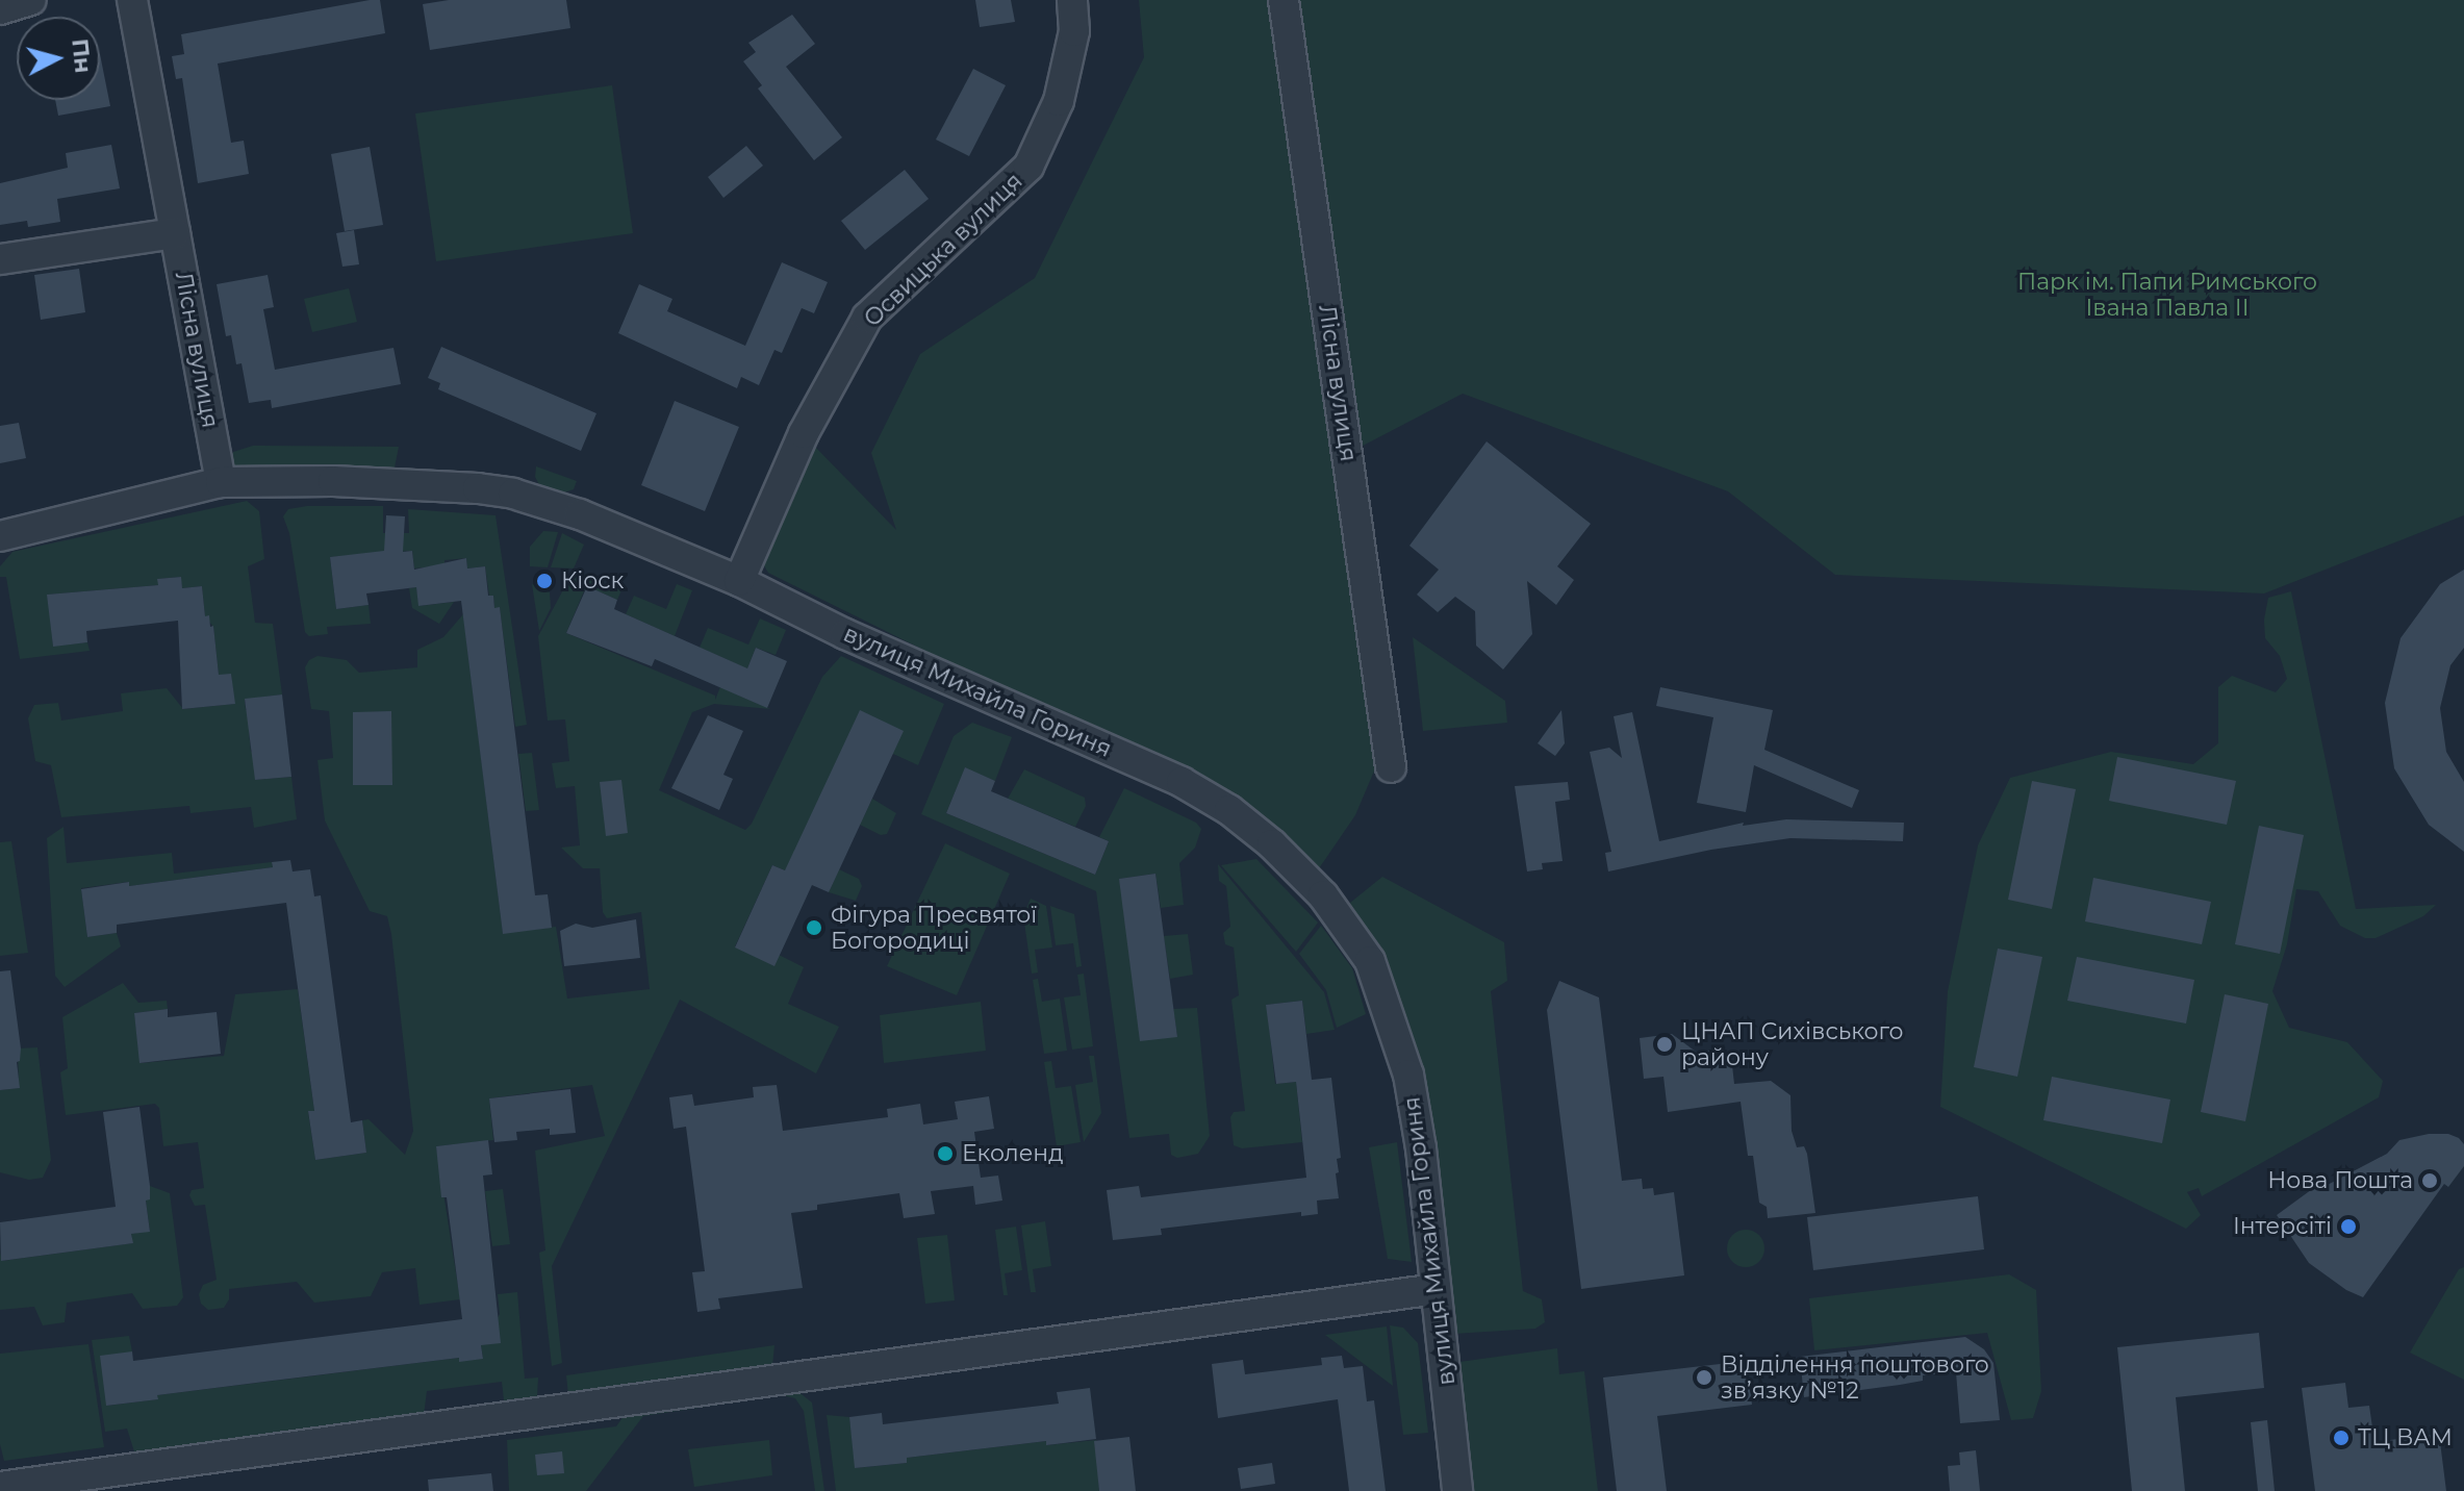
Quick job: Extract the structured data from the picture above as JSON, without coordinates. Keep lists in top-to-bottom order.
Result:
{
  "streets": {
    "street": ["Освицька вулиця", "Лісна вулиця", "вулиця Михайла Гориня"]
  },
  "crossings": [
    ["Освицька вулиця", "вулиця Михайла Гориня"],
    ["Лісна вулиця", "вулиця Михайла Гориня"]
  ],
  "parks": ["Парк ім. Папи Римського Івана Павла ІІ"],
  "places": [
    "Кіоск",
    "Фігура Пресвятої Богородиці",
    "ЦНАП Сихівського району",
    "Еколенд",
    "Нова Пошта",
    "Інтерсіті",
    "Відділення поштового зв’язку №12",
    "ТЦ ВАМ"
  ],
  "north": "right"
}
